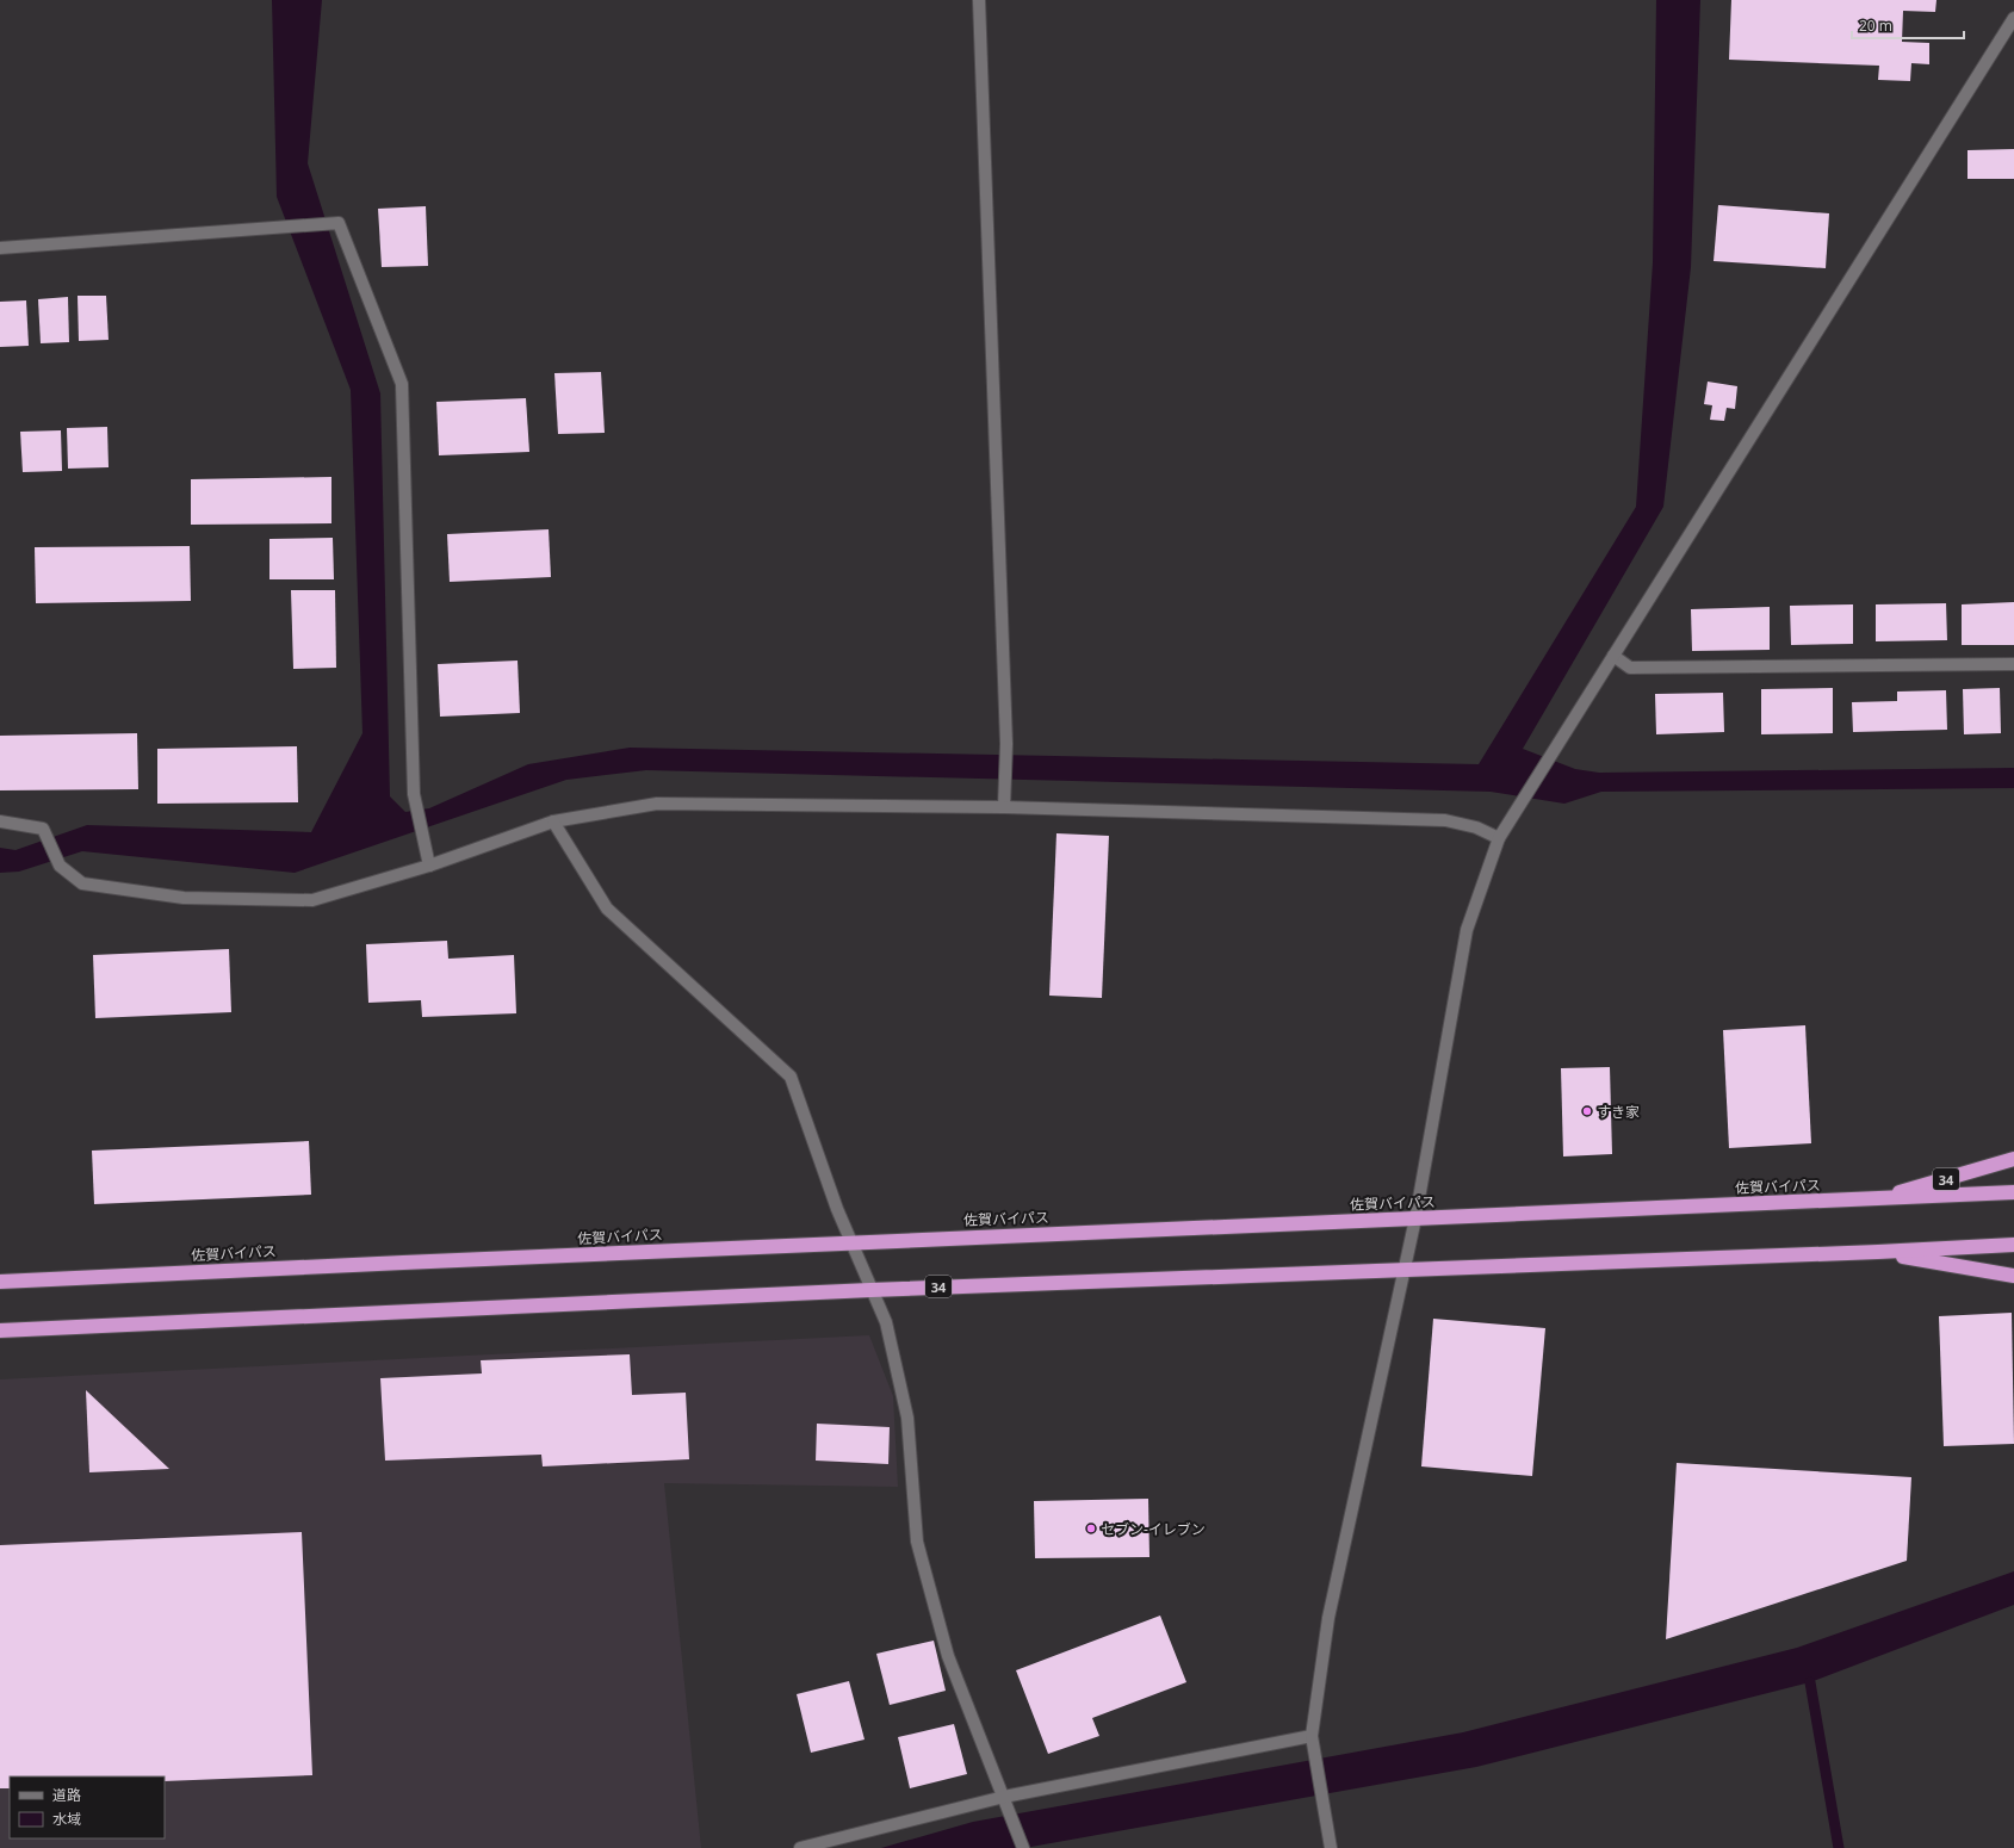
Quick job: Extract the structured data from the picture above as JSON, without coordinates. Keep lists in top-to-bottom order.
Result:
{
  "streets": {
    "highway": ["34", "佐賀バイパス"]
  },
  "crossings": [
    ["34", "佐賀バイパス"]
  ],
  "places": ["すき家", "セブン-イレブン"],
  "legend": ["道路", "水域"],
  "scale_bar": "20 m"
}
